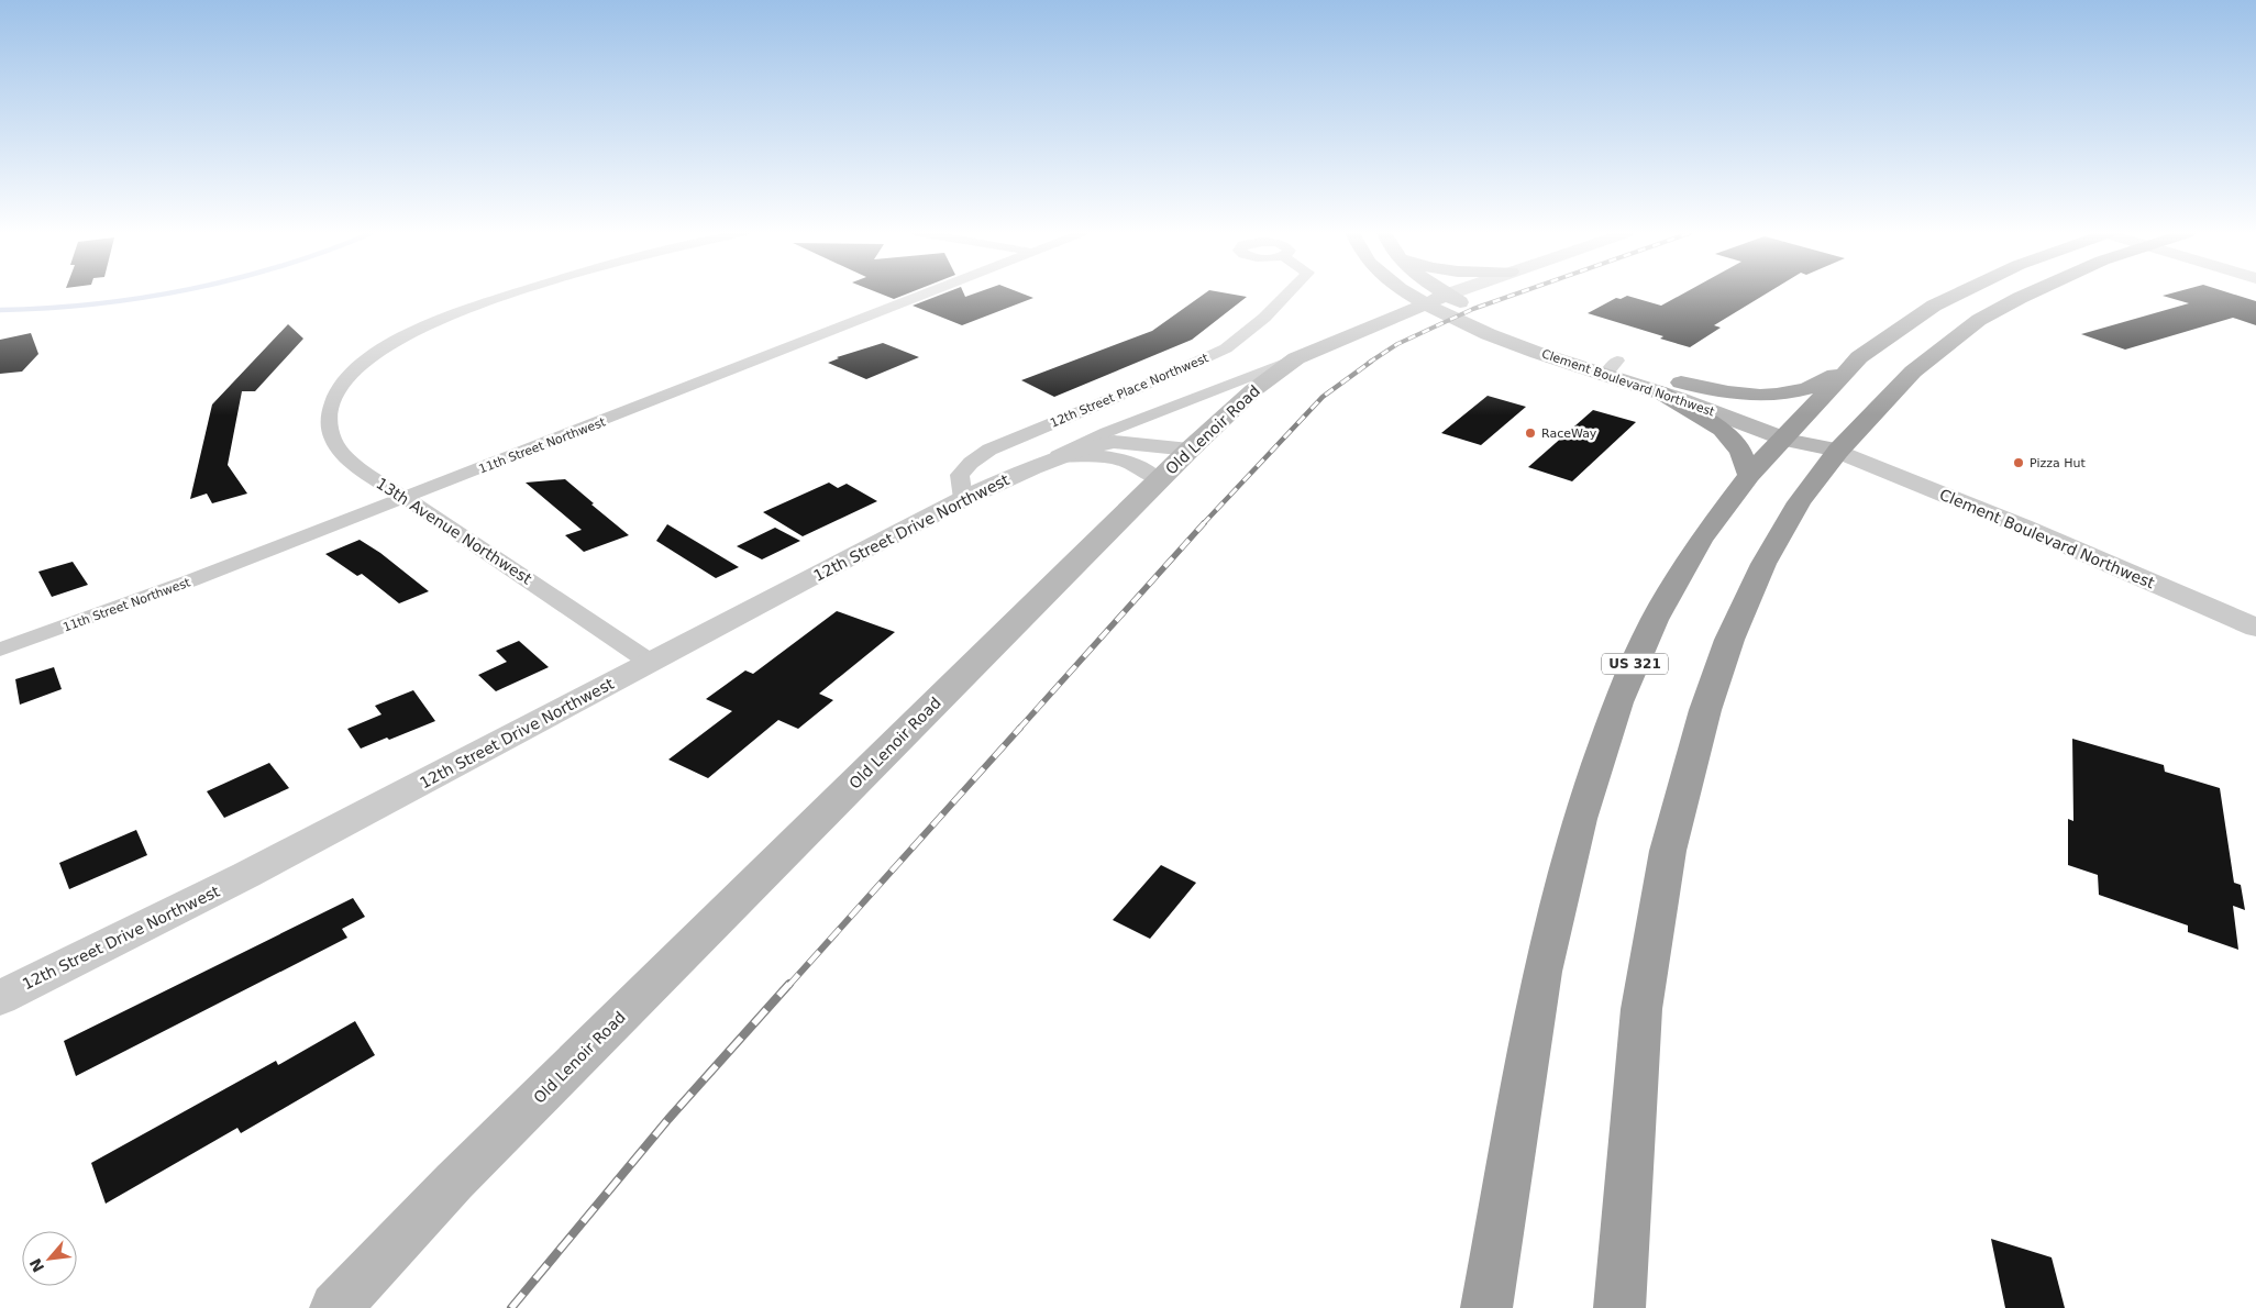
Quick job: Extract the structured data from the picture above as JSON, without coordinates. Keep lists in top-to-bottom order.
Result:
{
  "streets": {
    "highway": ["US 321"],
    "main road": ["Clement Boulevard Northwest", "Old Lenoir Road"],
    "street": [
      "12th Street Place Northwest",
      "11th Street Northwest",
      "12th Street Drive Northwest",
      "13th Avenue Northwest"
    ]
  },
  "crossings": [
    ["Clement Boulevard Northwest", "Old Lenoir Road"],
    ["Clement Boulevard Northwest", "US 321"],
    ["12th Street Place Northwest", "12th Street Drive Northwest"],
    ["Old Lenoir Road", "12th Street Drive Northwest"],
    ["11th Street Northwest", "13th Avenue Northwest"],
    ["12th Street Drive Northwest", "13th Avenue Northwest"]
  ],
  "places": ["RaceWay", "Pizza Hut"],
  "north": "bottom left"
}
